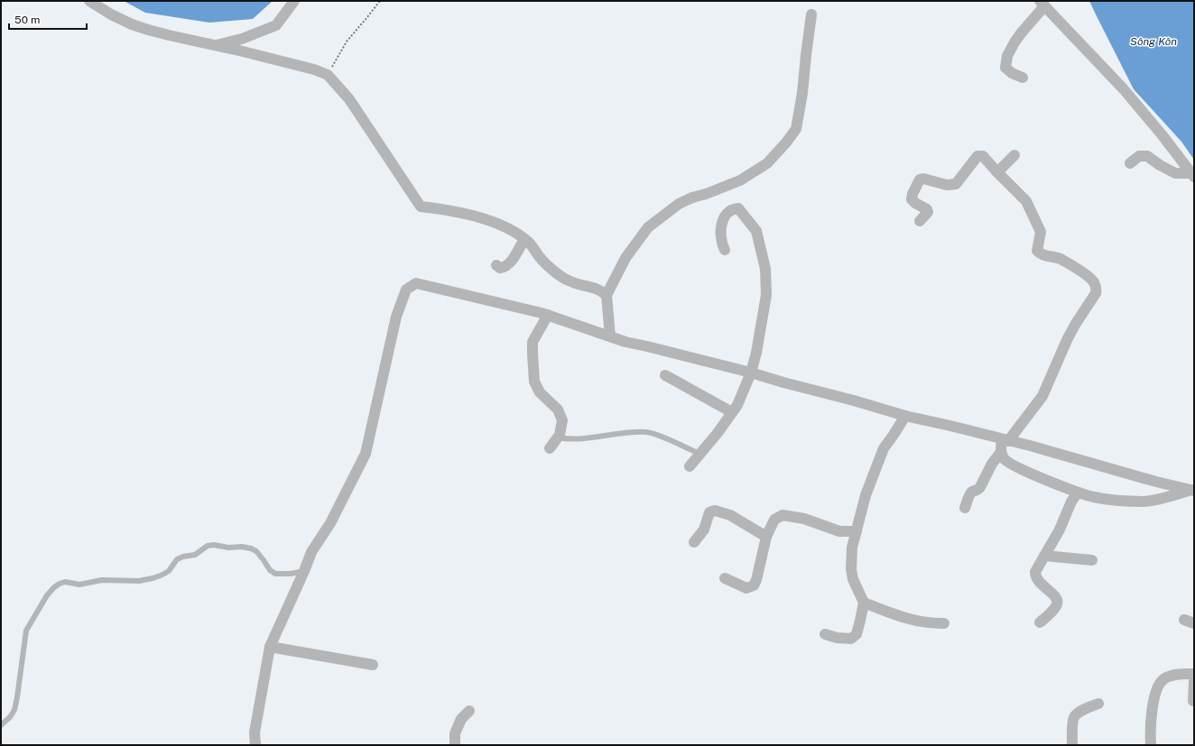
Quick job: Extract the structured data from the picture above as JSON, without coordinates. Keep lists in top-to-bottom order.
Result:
{
  "water": ["Sông Kôn"],
  "scale_bar": "50 m"
}
